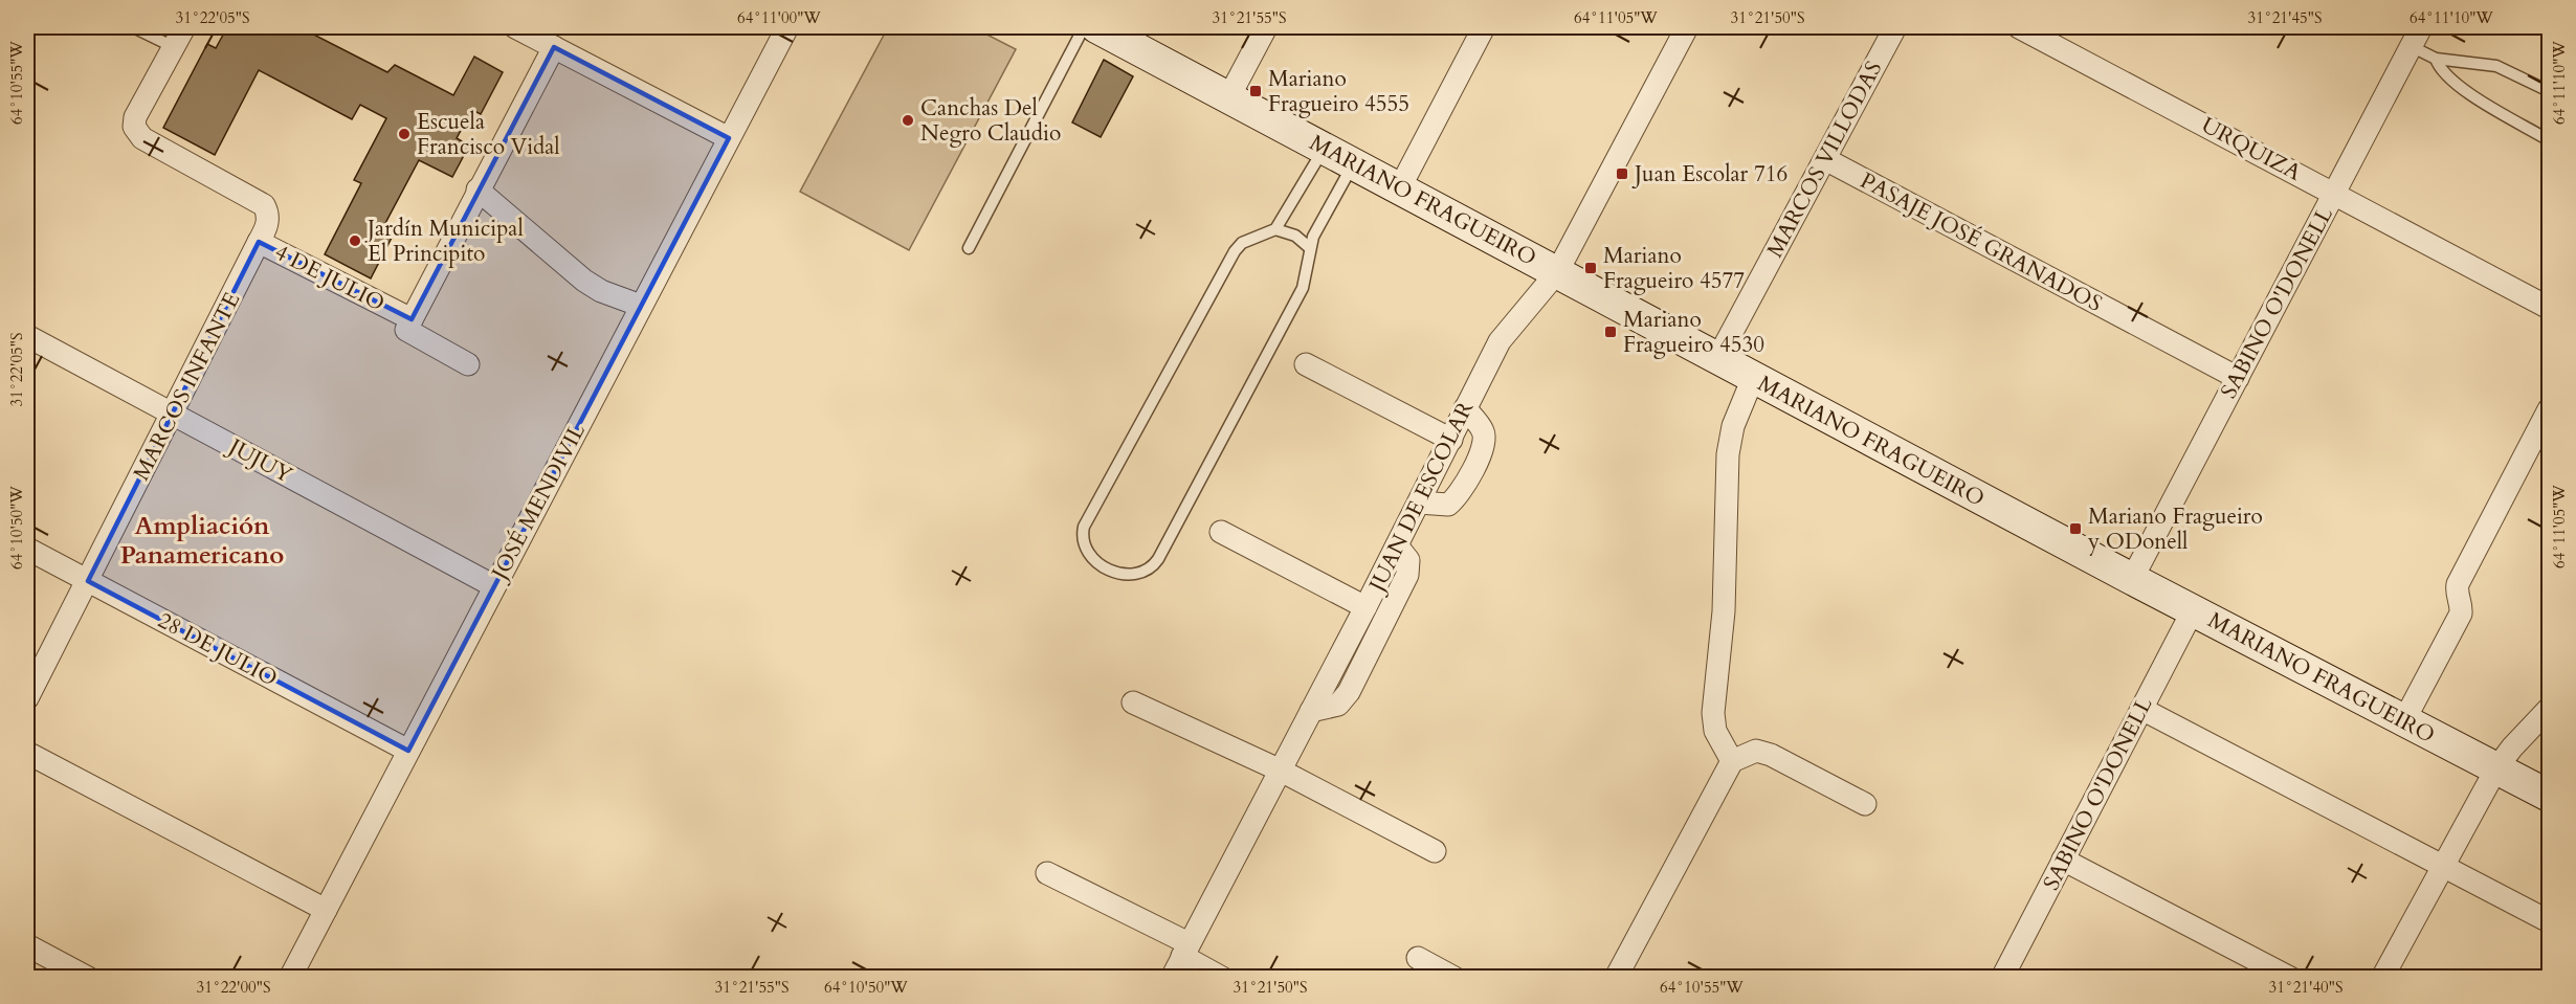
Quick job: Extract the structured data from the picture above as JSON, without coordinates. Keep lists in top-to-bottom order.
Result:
{
  "streets": {
    "main road": ["MARIANO FRAGUEIRO"],
    "street": [
      "URQUIZA",
      "MARCOS VILLODAS",
      "PASAJE JOSÉ GRANADOS",
      "4 DE JULIO",
      "SABINO O'DONELL",
      "MARCOS INFANTE",
      "JUJUY",
      "JUAN DE ESCOLAR",
      "JOSÉ MENDIVIL",
      "28 DE JULIO"
    ]
  },
  "crossings": [
    ["URQUIZA", "SABINO O'DONELL"],
    ["MARCOS VILLODAS", "MARIANO FRAGUEIRO"],
    ["MARCOS VILLODAS", "PASAJE JOSÉ GRANADOS"],
    ["MARIANO FRAGUEIRO", "SABINO O'DONELL"],
    ["MARIANO FRAGUEIRO", "JUAN DE ESCOLAR"],
    ["PASAJE JOSÉ GRANADOS", "SABINO O'DONELL"],
    ["4 DE JULIO", "MARCOS INFANTE"],
    ["MARCOS INFANTE", "JUJUY"],
    ["MARCOS INFANTE", "28 DE JULIO"],
    ["JUJUY", "JOSÉ MENDIVIL"],
    ["JOSÉ MENDIVIL", "28 DE JULIO"]
  ],
  "districts": ["Ampliación Panamericano"],
  "places": {
    "transit": [
      "Mariano Fragueiro 4555",
      "Juan Escolar 716",
      "Mariano Fragueiro 4577",
      "Mariano Fragueiro 4530",
      "Mariano Fragueiro y ODonell"
    ],
    "other": ["Canchas Del Negro Claudio", "Escuela Francisco Vidal", "Jardín Municipal El Principito"]
  },
  "coordinates": [
    "31°22'05\"S",
    "64°11'00\"W",
    "31°21'55\"S",
    "64°11'05\"W",
    "31°21'50\"S",
    "31°21'45\"S",
    "64°11'10\"W",
    "64°10'55\"W",
    "64°10'50\"W",
    "31°22'00\"S",
    "31°21'40\"S"
  ]
}
